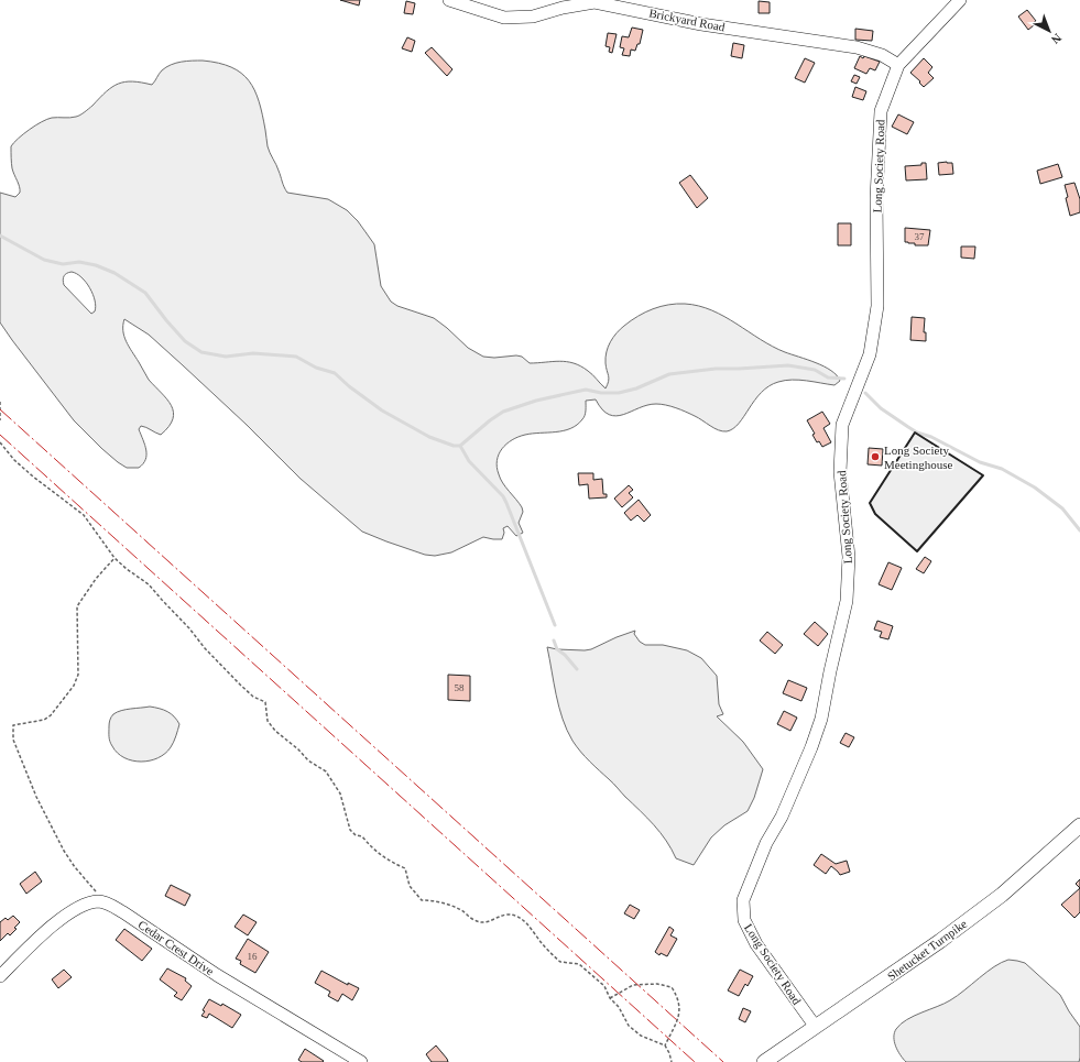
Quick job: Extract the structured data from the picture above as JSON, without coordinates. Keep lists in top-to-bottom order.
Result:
{
  "streets": {
    "main road": ["Shetucket Turnpike"],
    "street": ["Brickyard Road", "Long Society Road", "Cedar Crest Drive"]
  },
  "crossings": [
    ["Brickyard Road", "Long Society Road"],
    ["Long Society Road", "Shetucket Turnpike"]
  ],
  "places": ["Long Society Meetinghouse"],
  "house_numbers": ["37", "58", "16"],
  "north": "bottom right"
}
